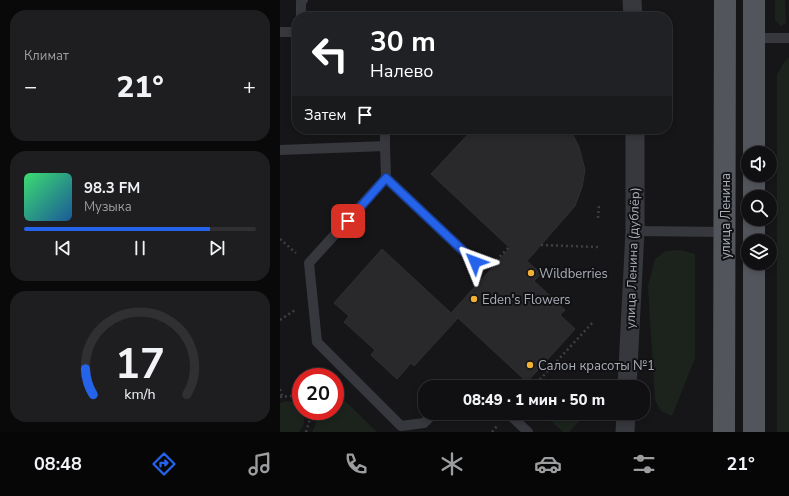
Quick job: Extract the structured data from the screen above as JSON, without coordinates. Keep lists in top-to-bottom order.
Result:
{
  "streets": {
    "main road": ["улица Ленина"],
    "street": ["улица Ленина (дублёр)"]
  },
  "places": ["Wildberries", "Eden's Flowers", "Салон красоты №1"],
  "page": {
    "tile": "Климат",
    "turn": ["30 m", "Налево"],
    "heat": ["−", "21°", "+"],
    "then": "Затем",
    "song": ["98.3 FM", "Музыка"],
    "limit": "20",
    "trip": "08:49 · 1 мин · 50 m",
    "tabs": ["08:48", "21°"],
    "gauge": ["17", "km/h"]
  }
}
